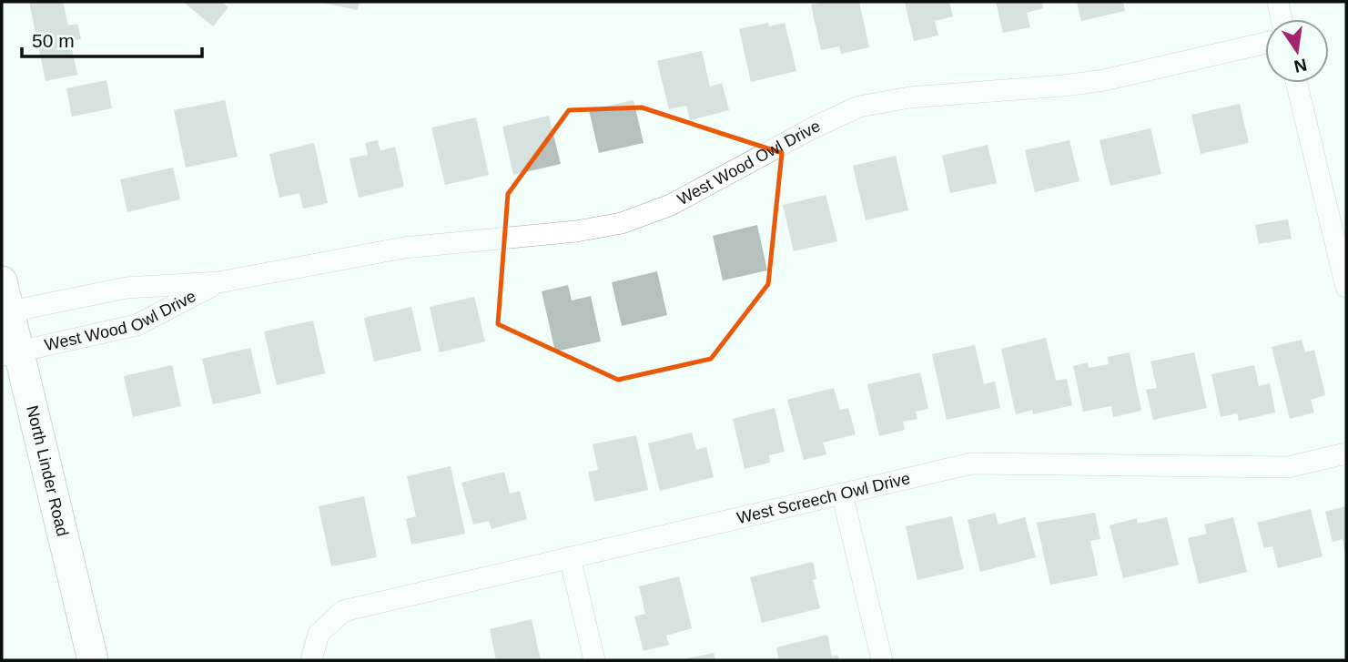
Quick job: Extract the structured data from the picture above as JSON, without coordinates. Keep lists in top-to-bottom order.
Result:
{
  "streets": {
    "main road": ["North Linder Road"],
    "street": ["West Wood Owl Drive", "West Screech Owl Drive"]
  },
  "crossings": [
    ["West Wood Owl Drive", "North Linder Road"]
  ],
  "scale_bar": "50 m",
  "north": "bottom"
}
